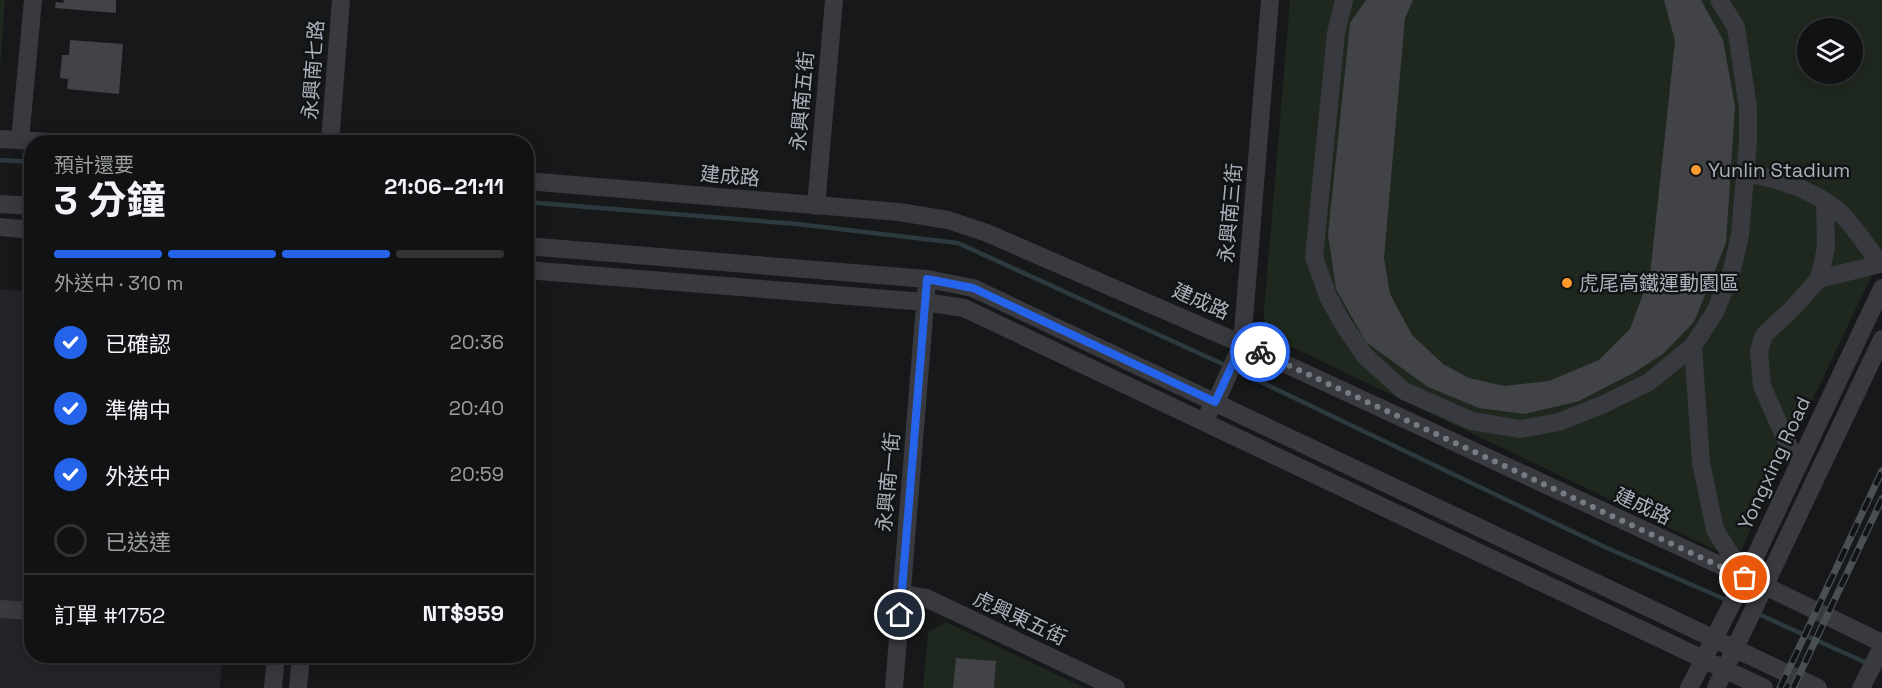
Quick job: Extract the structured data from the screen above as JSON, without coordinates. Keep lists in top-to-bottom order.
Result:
{
  "streets": {
    "street": [
      "永興南七路",
      "永興南五街",
      "建成路",
      "永興南三街",
      "Yongxing Road",
      "永興南一街",
      "虎興東五街"
    ]
  },
  "crossings": [
    ["永興南五街", "建成路"],
    ["建成路", "永興南三街"],
    ["建成路", "Yongxing Road"],
    ["永興南一街", "虎興東五街"]
  ],
  "places": ["Yunlin Stadium", "虎尾高鐵運動園區"],
  "page": {
    "heading": ["3 分鐘", "預計還要", "21:06–21:11"],
    "panel": ["訂單 #1752", "NT$959"],
    "bar": "外送中 · 310 m",
    "list": [
      ["已確認", "20:36"],
      ["準備中", "20:40"],
      ["外送中", "20:59"],
      "已送達"
    ]
  }
}
